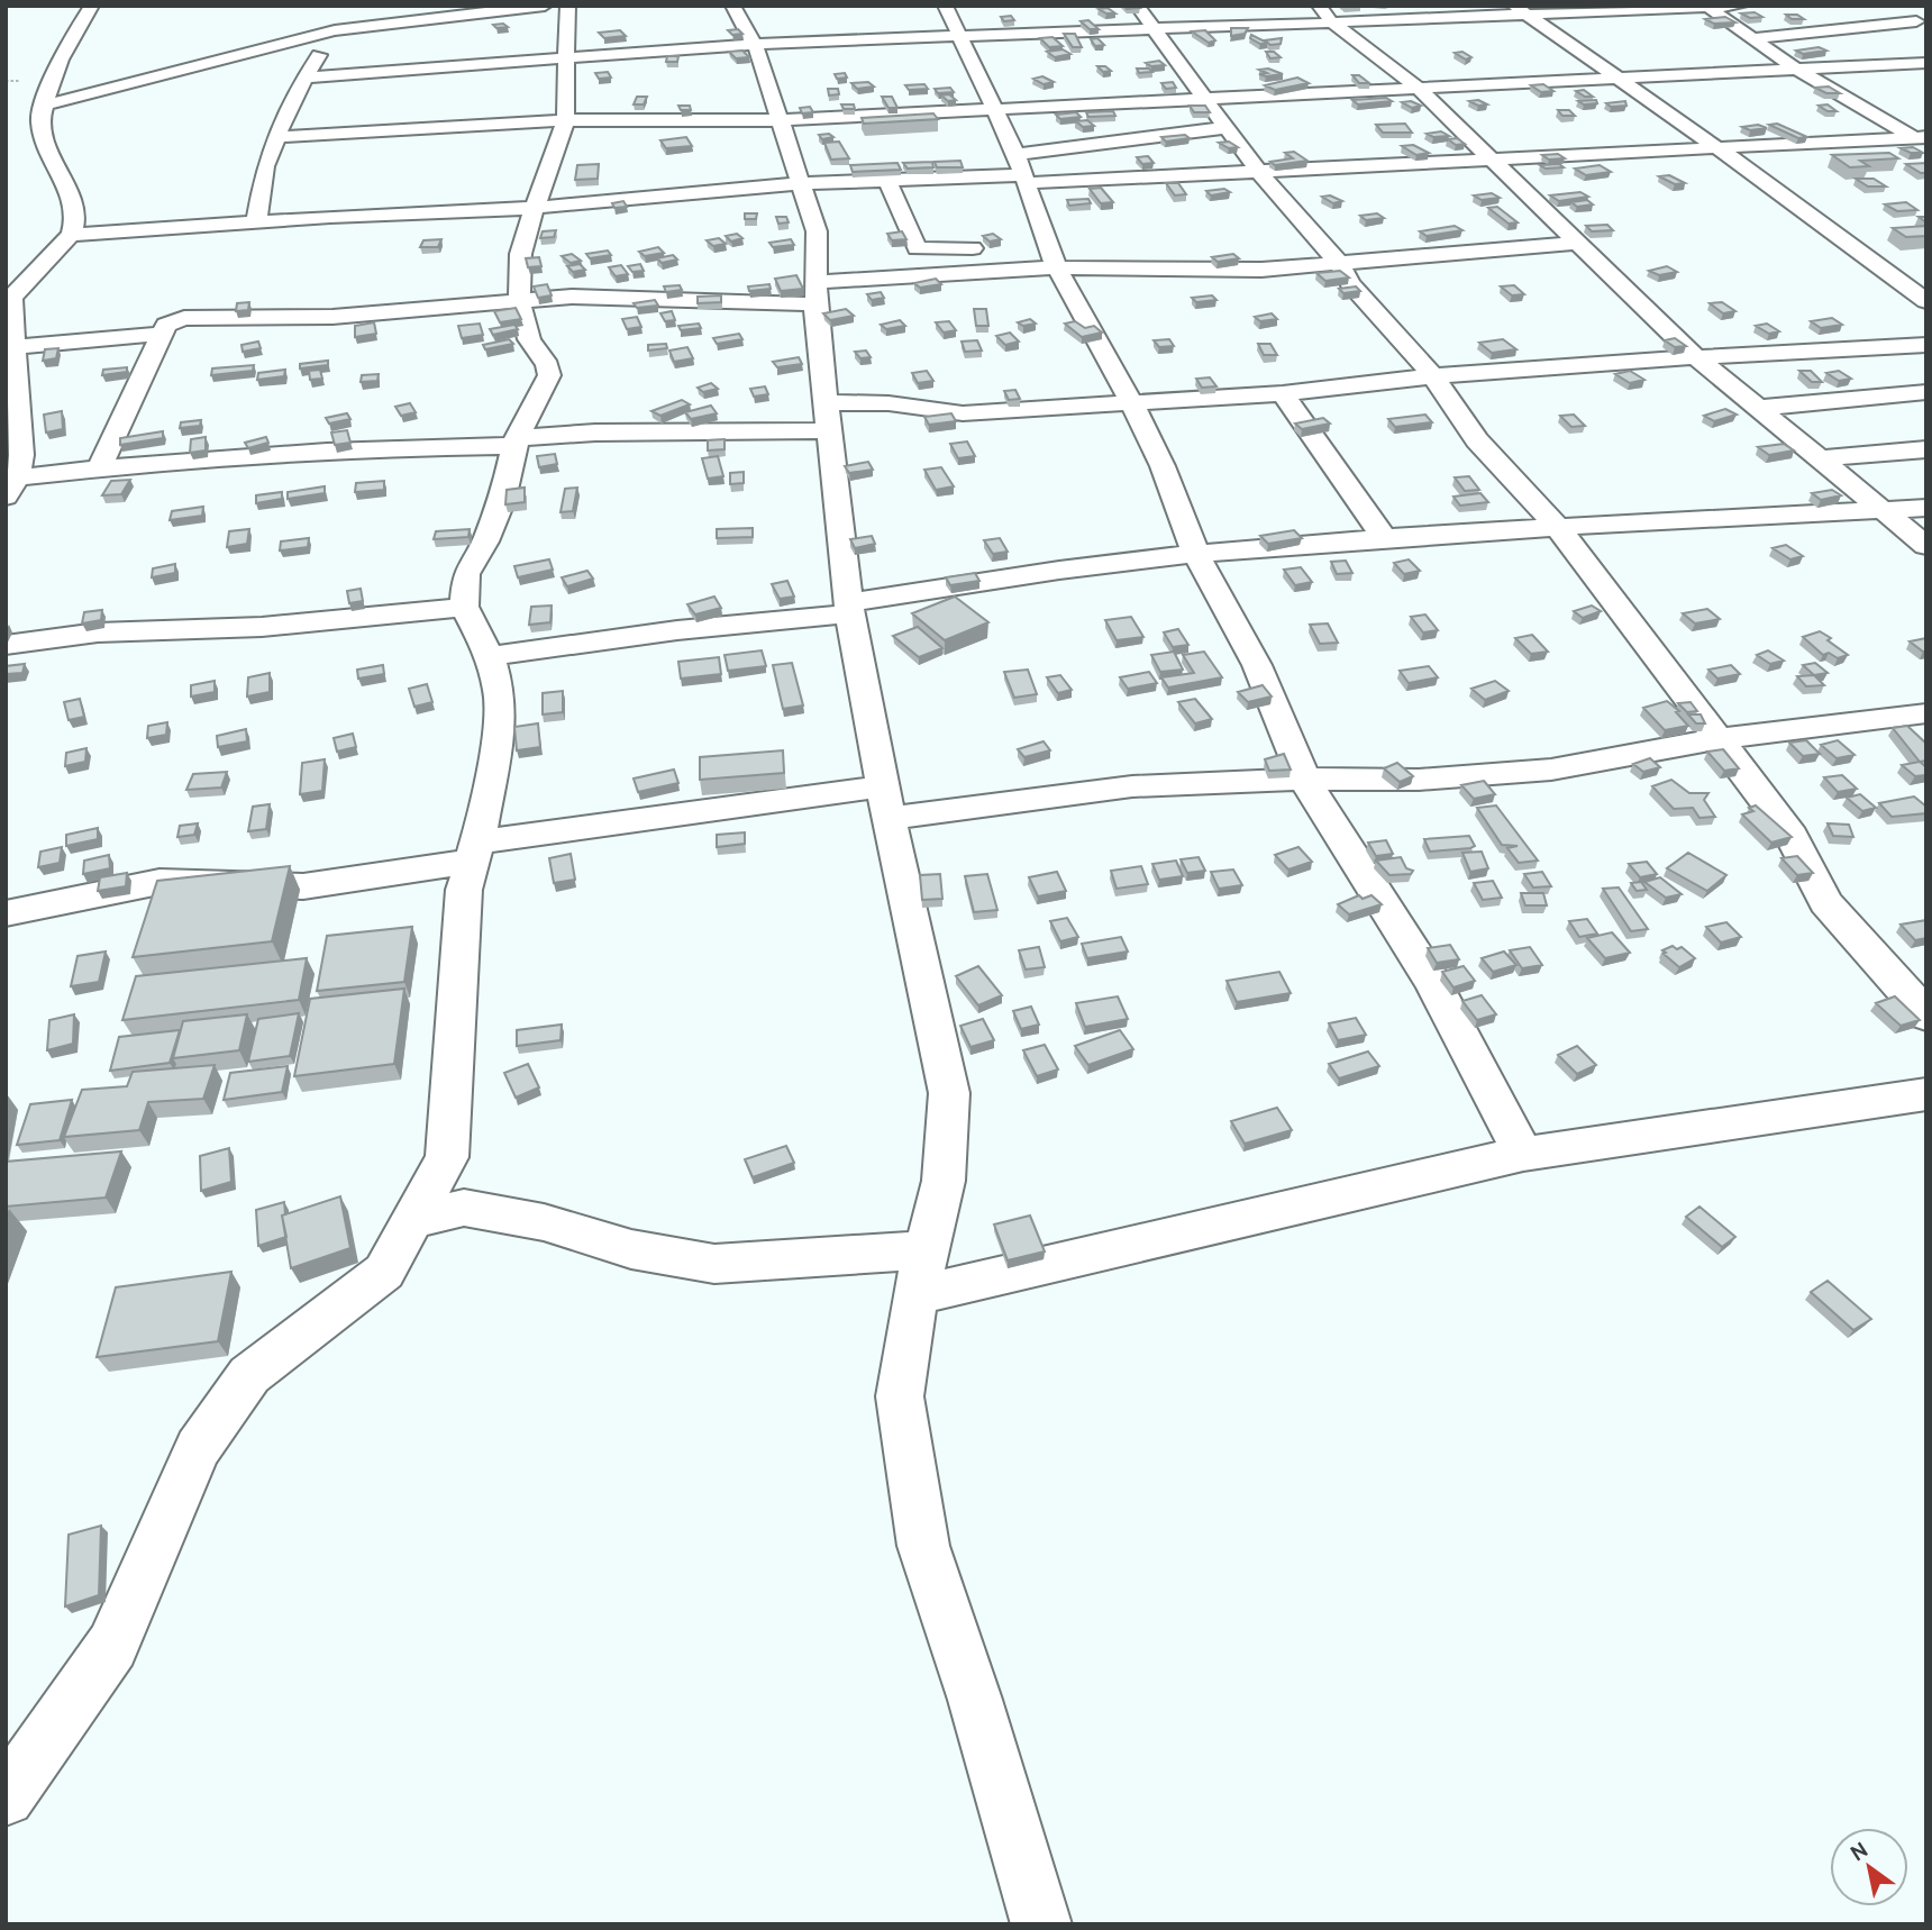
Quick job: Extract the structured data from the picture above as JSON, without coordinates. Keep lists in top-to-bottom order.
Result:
{
  "north": "top left"
}
